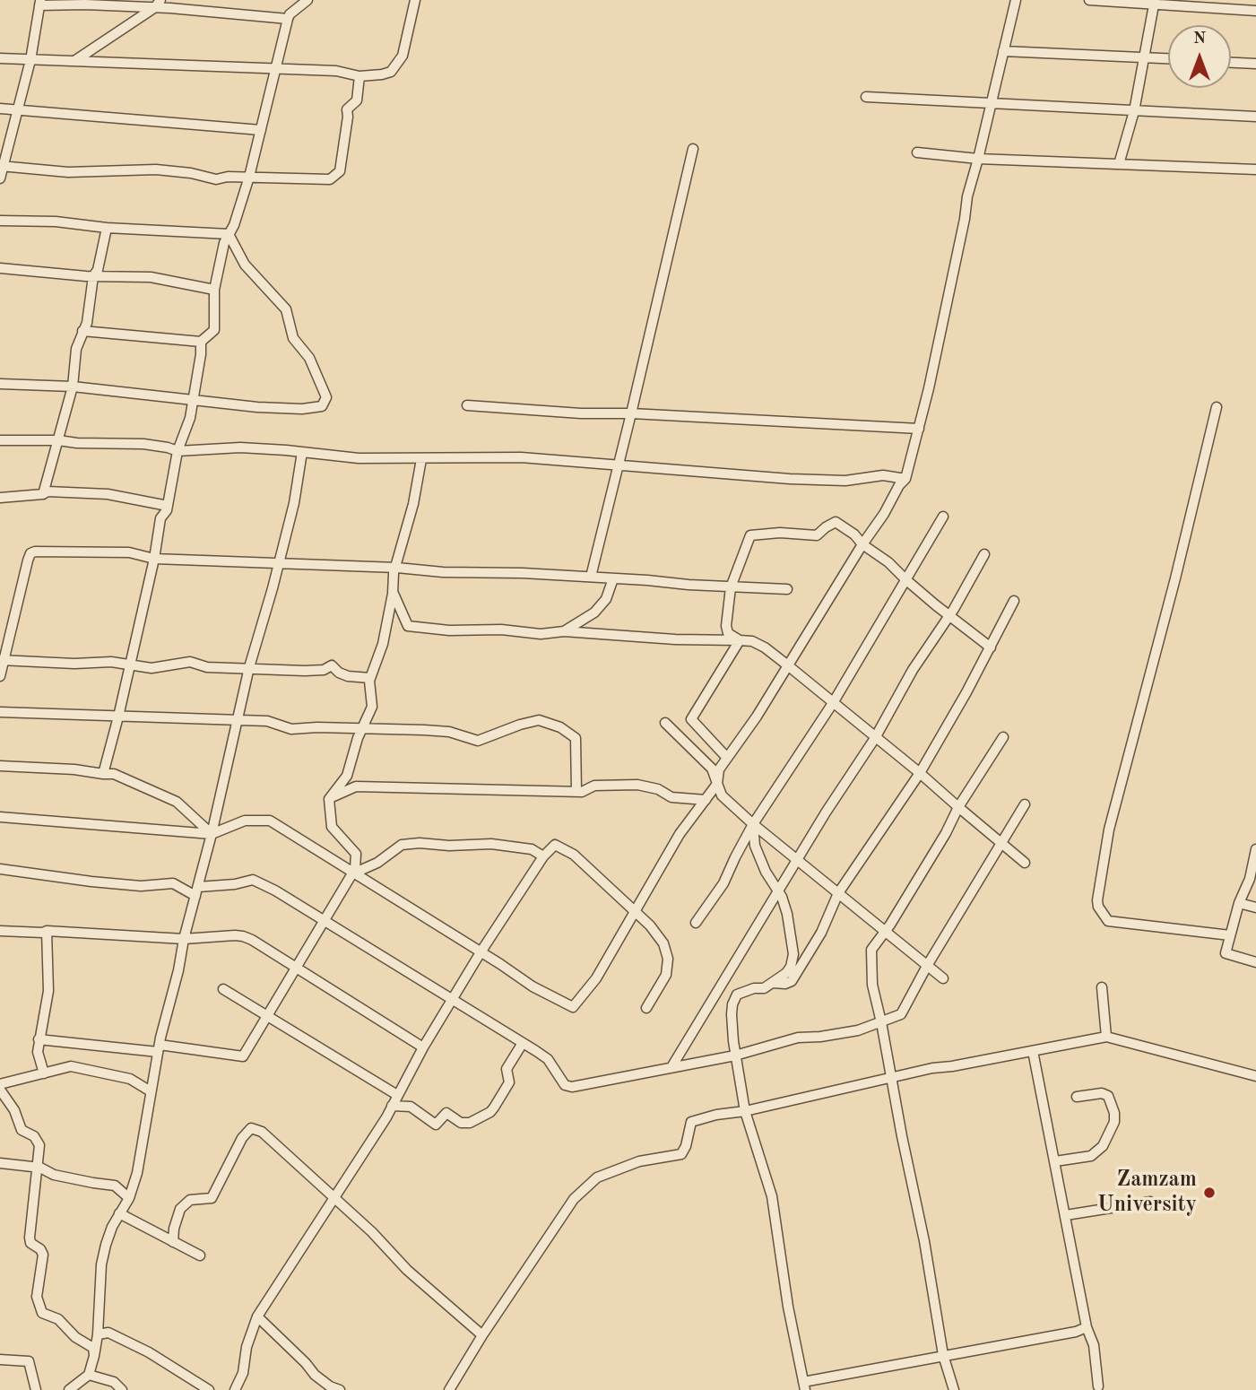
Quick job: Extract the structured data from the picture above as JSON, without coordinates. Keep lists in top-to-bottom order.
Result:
{
  "places": ["Zamzam University"],
  "north": "top"
}
